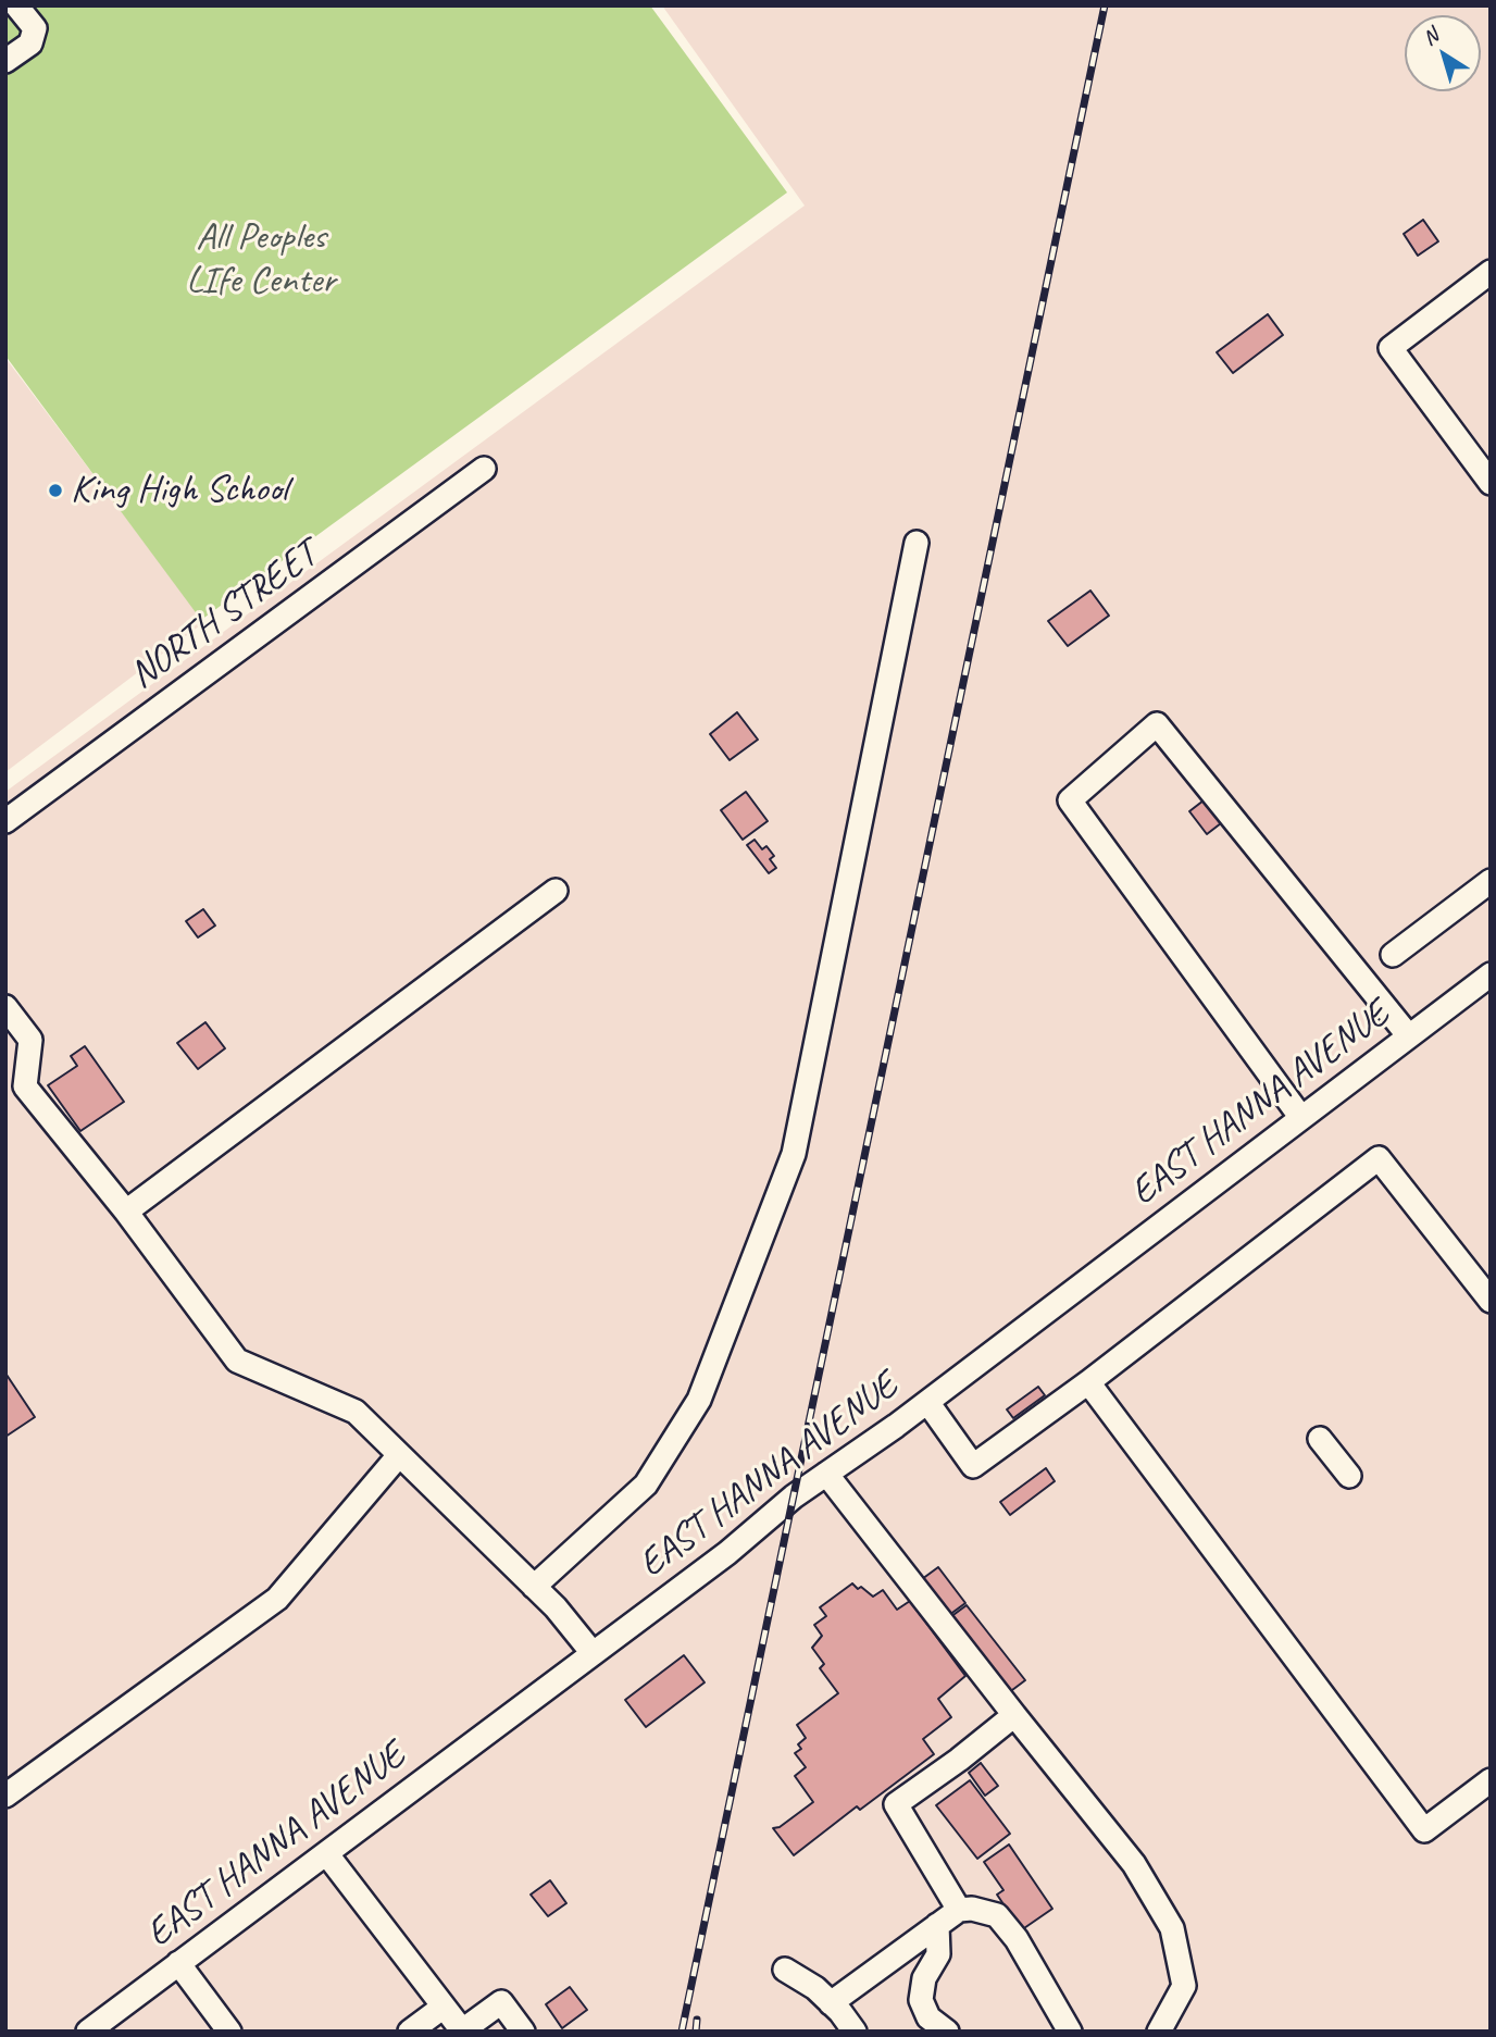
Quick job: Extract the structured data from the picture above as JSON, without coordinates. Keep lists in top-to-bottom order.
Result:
{
  "streets": {
    "street": ["NORTH STREET", "EAST HANNA AVENUE"]
  },
  "parks": ["All Peoples LIfe Center"],
  "places": ["King High School"],
  "north": "top left"
}
